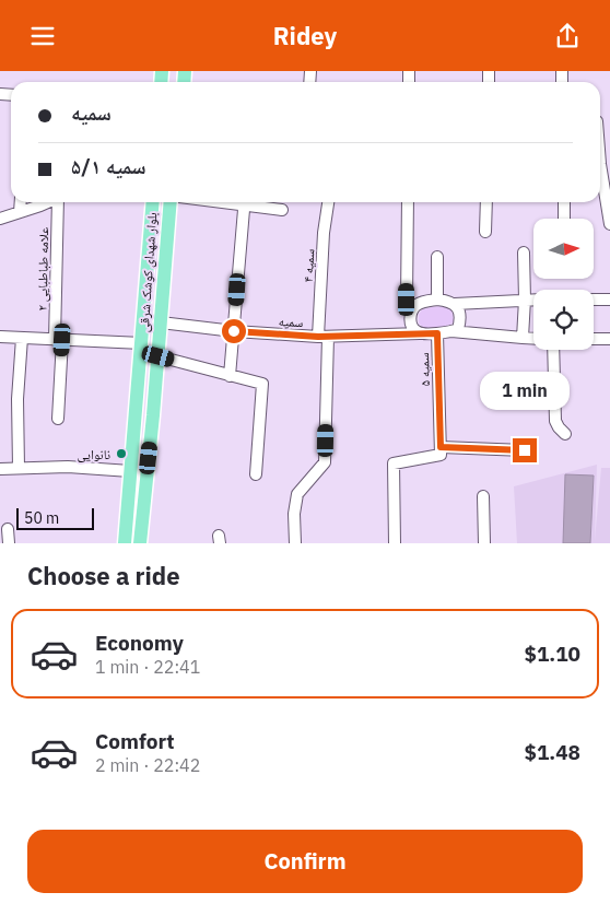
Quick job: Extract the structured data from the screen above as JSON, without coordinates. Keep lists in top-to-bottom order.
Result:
{
  "streets": {
    "main road": ["بلوار شهدای کوشک شرقی"],
    "street": [
      "سمیه ۴",
      "علامه طباطبایی ۲",
      "سمیه",
      "سمیه ۵"
    ]
  },
  "crossings": [
    ["سمیه ۴", "سمیه"],
    ["بلوار شهدای کوشک شرقی", "سمیه"],
    ["سمیه", "سمیه ۵"]
  ],
  "places": ["نانوایی"],
  "scale_bar": "50 m",
  "north": "right",
  "page": {
    "header": "Ridey",
    "banner": ["سمیه", "سمیه ۵/۱"],
    "bubble": "1 min",
    "scale": "50 m",
    "heading": "Choose a ride",
    "list": [
      {
        "name": "Economy",
        "note": "1 min · 22:41",
        "value": "$1.10"
      },
      {
        "name": "Comfort",
        "note": "2 min · 22:42",
        "value": "$1.48"
      }
    ],
    "buttons": "Confirm"
  }
}
